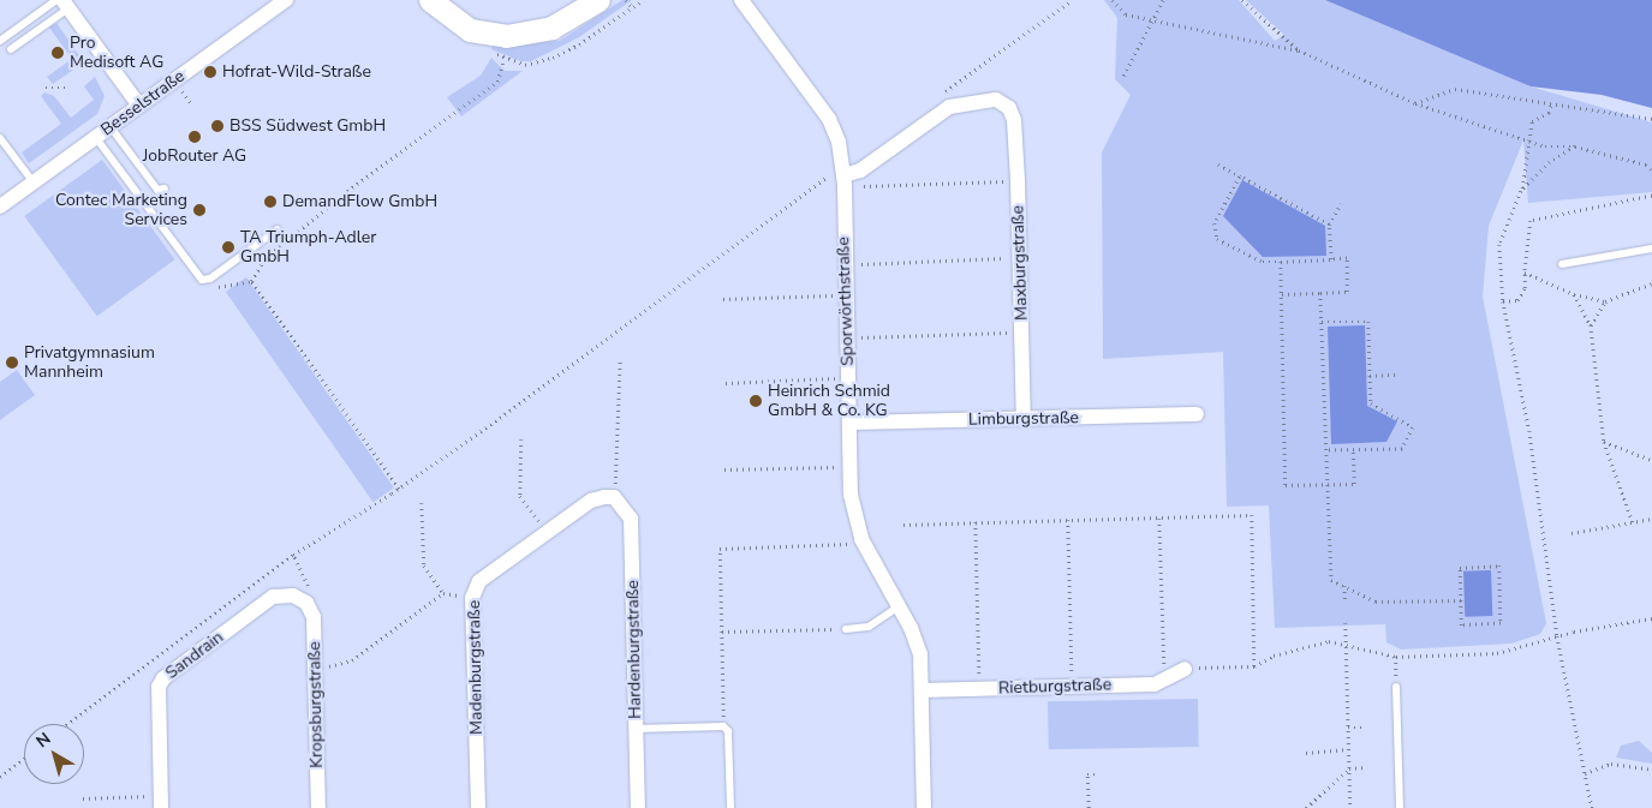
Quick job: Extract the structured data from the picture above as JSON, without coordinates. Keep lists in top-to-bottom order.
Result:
{
  "streets": {
    "street": [
      "Besselstraße",
      "Maxburgstraße",
      "Sporwörthstraße",
      "Limburgstraße",
      "Hardenburgstraße",
      "Sandrain",
      "Madenburgstraße",
      "Rietburgstraße",
      "Kropsburgstraße"
    ]
  },
  "crossings": [
    ["Maxburgstraße", "Sporwörthstraße"],
    ["Maxburgstraße", "Limburgstraße"],
    ["Sporwörthstraße", "Limburgstraße"],
    ["Sporwörthstraße", "Rietburgstraße"],
    ["Hardenburgstraße", "Madenburgstraße"],
    ["Sandrain", "Kropsburgstraße"]
  ],
  "places": [
    "Pro Medisoft AG",
    "Hofrat-Wild-Straße",
    "BSS Südwest GmbH",
    "JobRouter AG",
    "DemandFlow GmbH",
    "Contec Marketing Services",
    "TA Triumph-Adler GmbH",
    "Privatgymnasium Mannheim",
    "Heinrich Schmid GmbH & Co. KG"
  ],
  "north": "top left"
}
